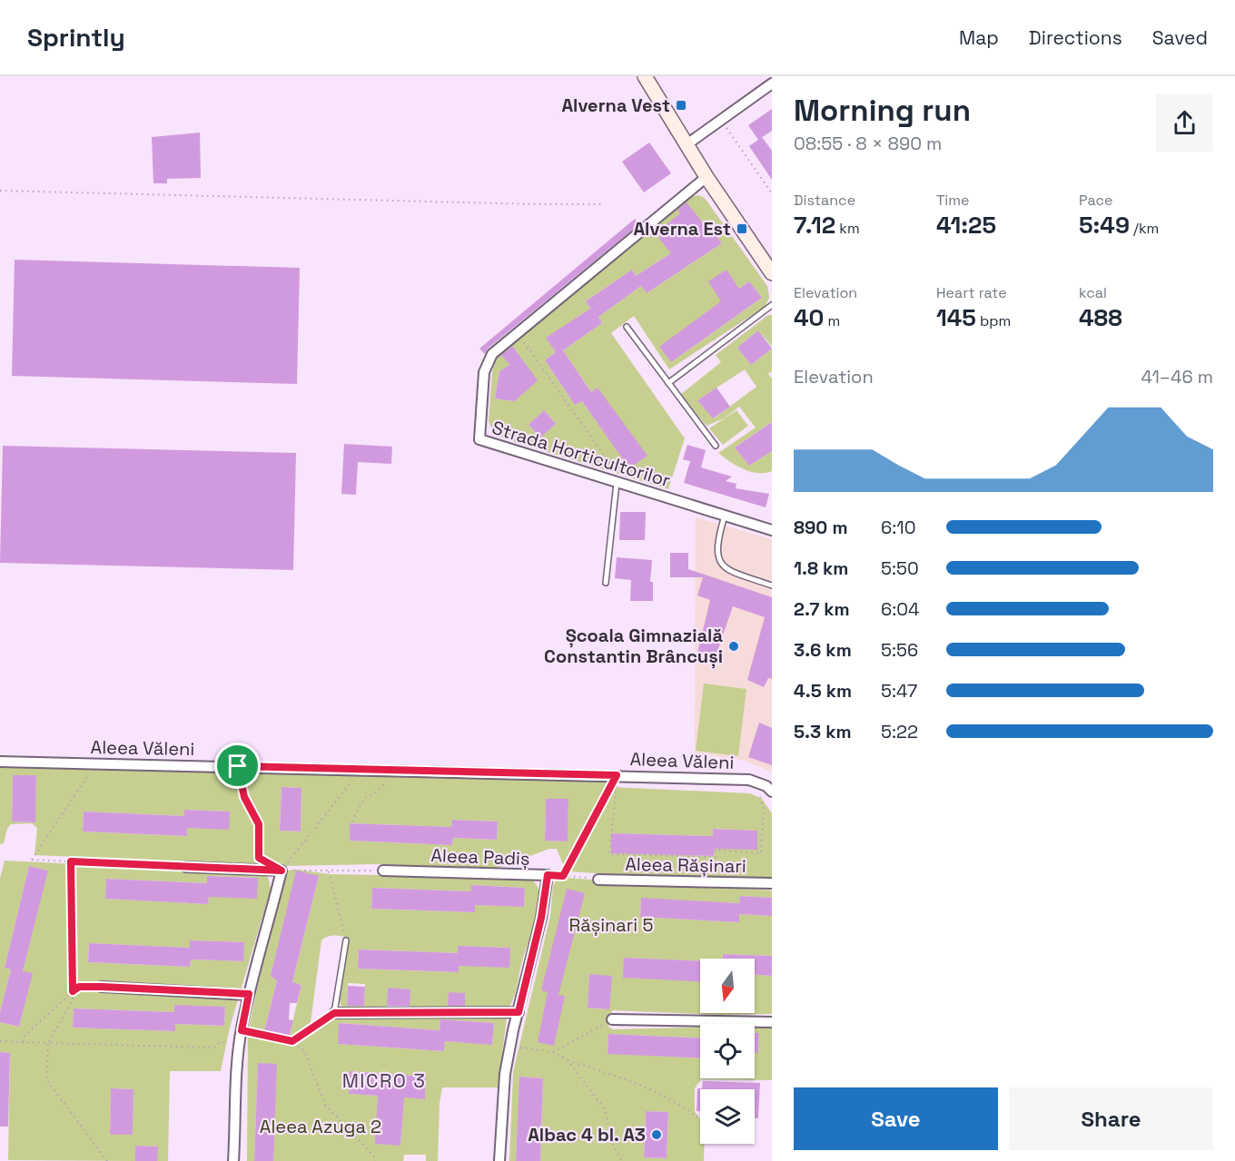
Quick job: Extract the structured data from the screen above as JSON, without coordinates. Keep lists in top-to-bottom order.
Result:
{
  "streets": {
    "street": [
      "Strada Horticultorilor",
      "Aleea Văleni",
      "Aleea Padiș",
      "Aleea Rășinari"
    ]
  },
  "districts": ["MICRO 3"],
  "parks": ["Rășinari 5", "Aleea Azuga 2"],
  "places": {
    "transit": ["Alverna Vest", "Alverna Est"],
    "other": ["Școala Gimnazială Constantin Brâncuși", "Albac 4 bl. A3"]
  },
  "north": "bottom",
  "page": {
    "header": "Sprintly",
    "nav": ["Map", "Directions", "Saved"],
    "heading": ["Morning run", "08:55 · 8 × 890 m"],
    "stats": [
      ["Distance", "7.12 km"],
      ["Time", "41:25"],
      ["Pace", "5:49 /km"],
      ["Elevation", "40 m"],
      ["Heart rate", "145 bpm"],
      ["kcal", "488"]
    ],
    "chart": ["Elevation", "41–46 m"],
    "list": [
      {
        "name": "890 m",
        "note": "6:10"
      },
      {
        "name": "1.8 km",
        "note": "5:50"
      },
      {
        "name": "2.7 km",
        "note": "6:04"
      },
      {
        "name": "3.6 km",
        "note": "5:56"
      },
      {
        "name": "4.5 km",
        "note": "5:47"
      },
      {
        "name": "5.3 km",
        "note": "5:22"
      }
    ],
    "buttons": ["Save", "Share"]
  }
}
